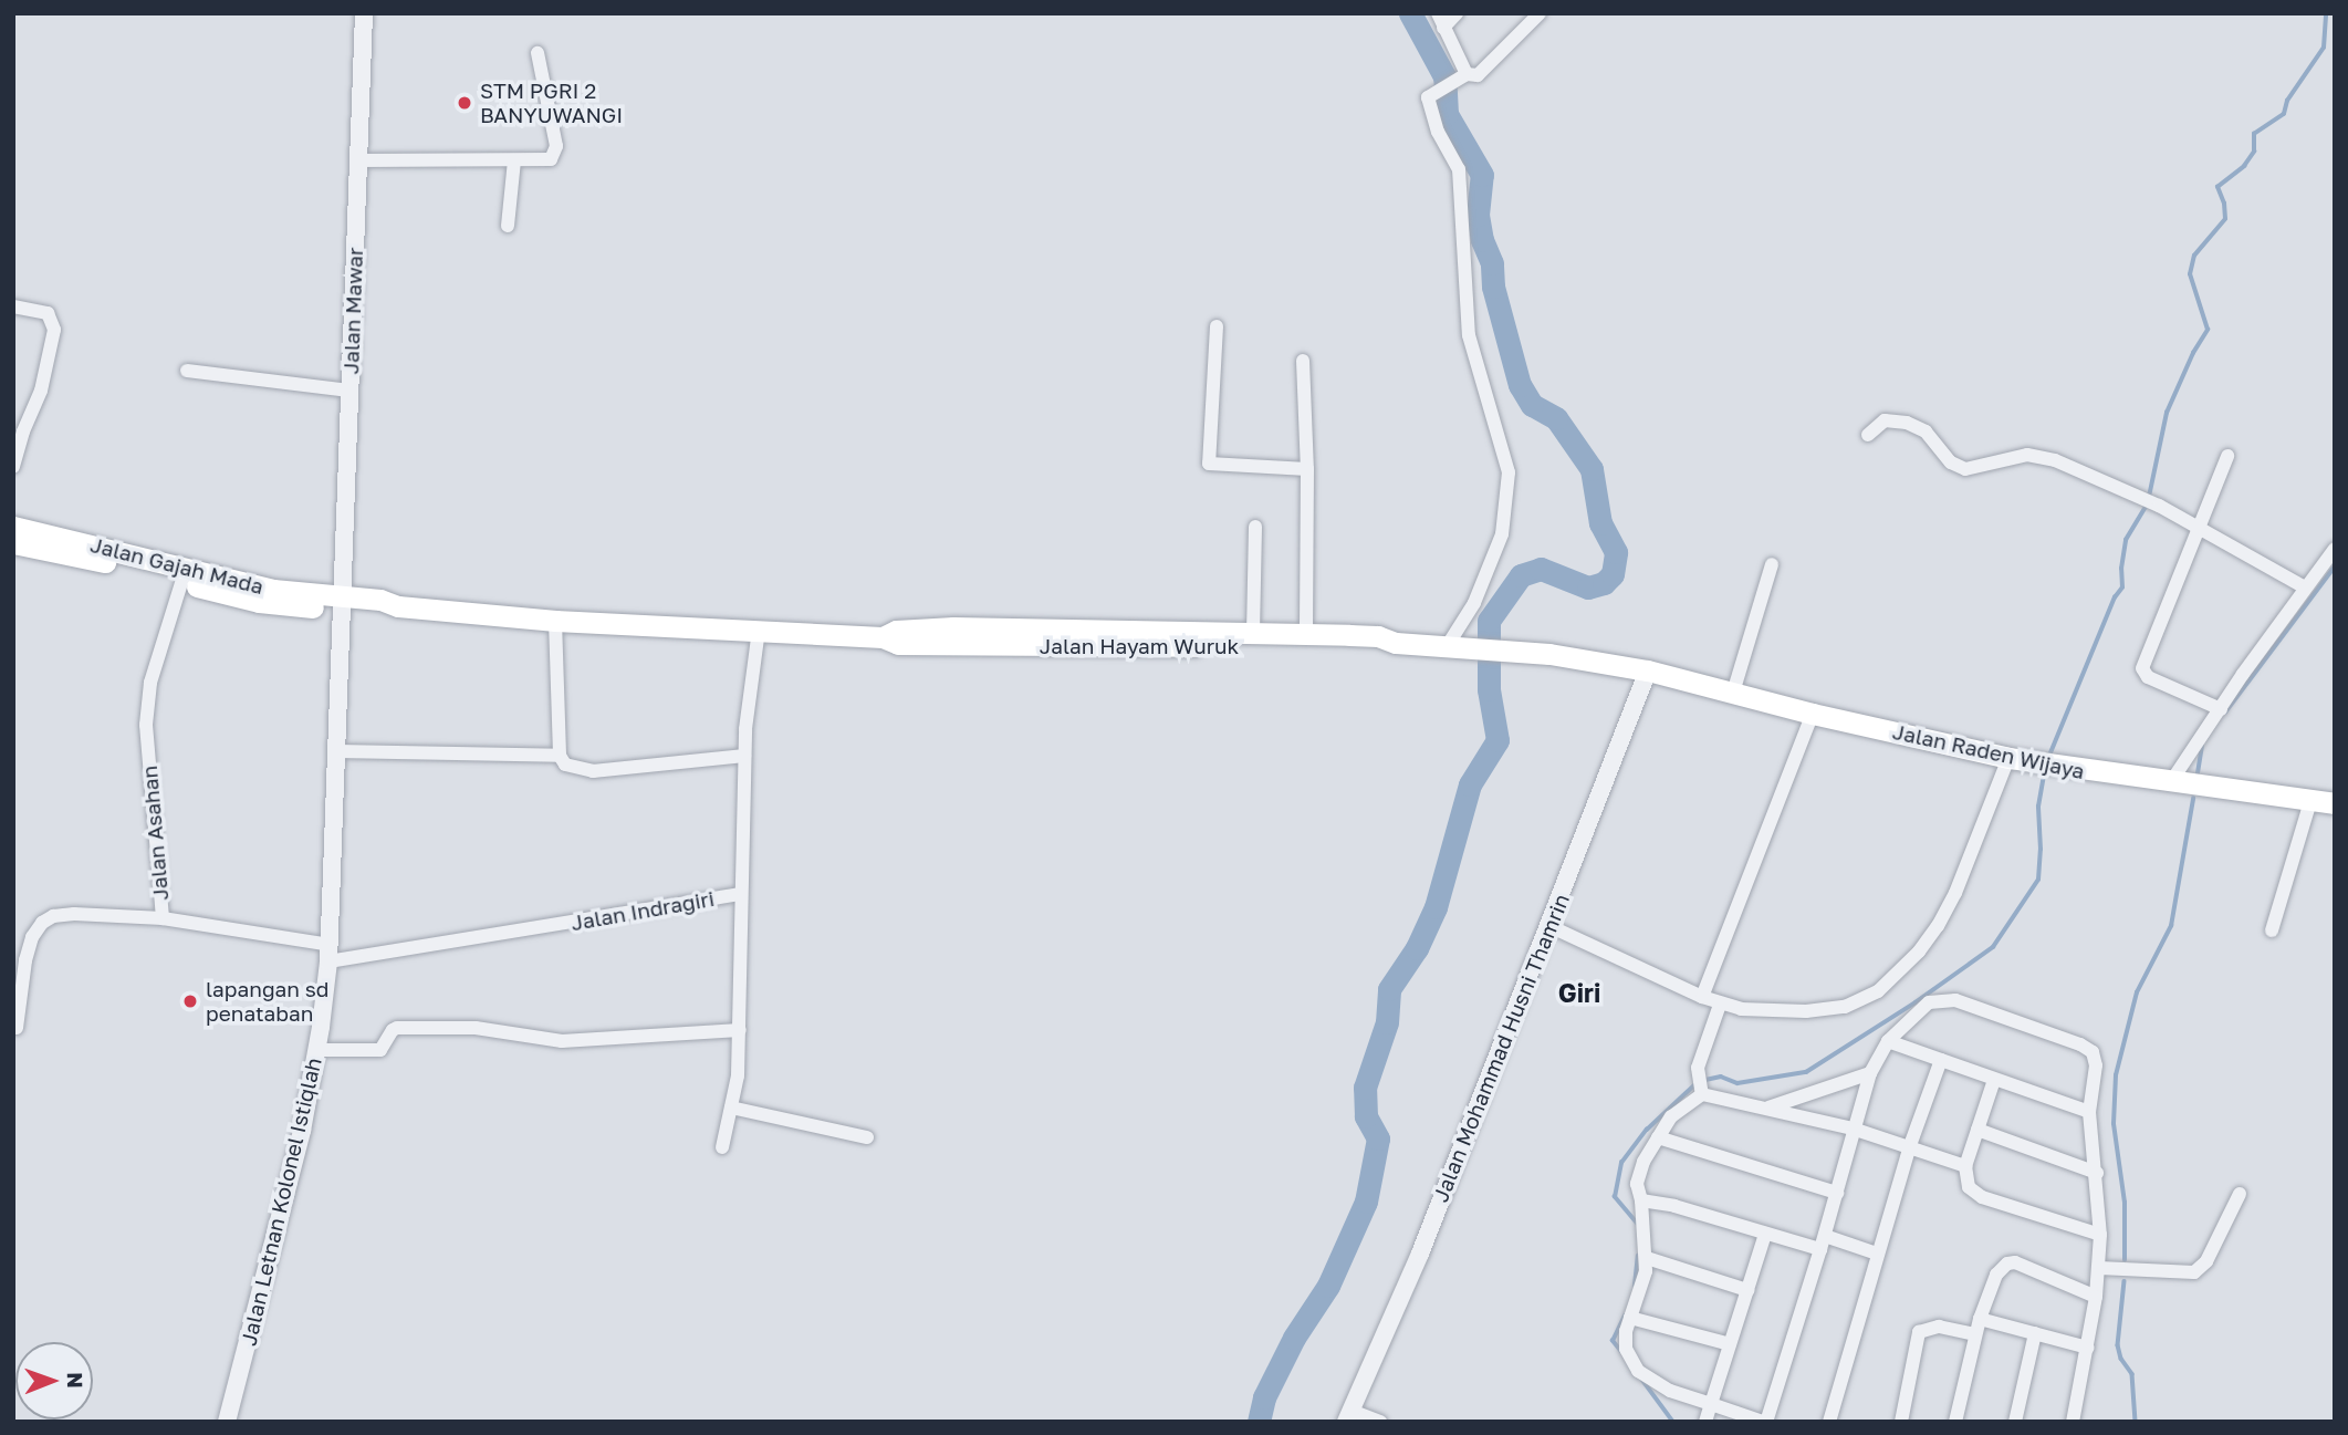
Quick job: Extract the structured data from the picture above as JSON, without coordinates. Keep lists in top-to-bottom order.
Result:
{
  "streets": {
    "highway": ["Jalan Gajah Mada", "Jalan Hayam Wuruk", "Jalan Raden Wijaya"],
    "street": [
      "Jalan Mawar",
      "Jalan Asahan",
      "Jalan Indragiri",
      "Jalan Mohammad Husni Thamrin",
      "Jalan Letnan Kolonel Istiqlah"
    ]
  },
  "crossings": [
    ["Jalan Mawar", "Jalan Gajah Mada"],
    ["Jalan Mawar", "Jalan Hayam Wuruk"],
    ["Jalan Mawar", "Jalan Letnan Kolonel Istiqlah"],
    ["Jalan Gajah Mada", "Jalan Hayam Wuruk"],
    ["Jalan Gajah Mada", "Jalan Asahan"],
    ["Jalan Gajah Mada", "Jalan Letnan Kolonel Istiqlah"],
    ["Jalan Hayam Wuruk", "Jalan Raden Wijaya"],
    ["Jalan Hayam Wuruk", "Jalan Indragiri"],
    ["Jalan Hayam Wuruk", "Jalan Mohammad Husni Thamrin"],
    ["Jalan Hayam Wuruk", "Jalan Letnan Kolonel Istiqlah"],
    ["Jalan Raden Wijaya", "Jalan Mohammad Husni Thamrin"],
    ["Jalan Asahan", "Jalan Indragiri"],
    ["Jalan Asahan", "Jalan Letnan Kolonel Istiqlah"],
    ["Jalan Indragiri", "Jalan Letnan Kolonel Istiqlah"]
  ],
  "districts": ["Giri"],
  "places": ["STM PGRI 2 BANYUWANGI", "lapangan sd penataban"],
  "north": "right"
}
